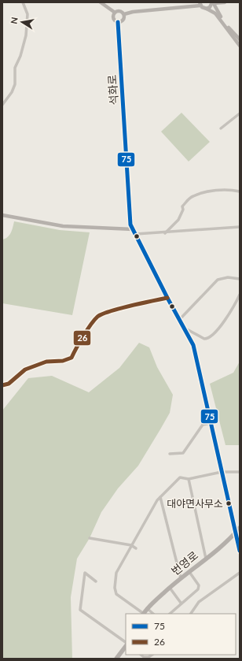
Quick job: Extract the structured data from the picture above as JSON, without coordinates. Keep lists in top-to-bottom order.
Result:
{
  "streets": {
    "main road": ["번영로"],
    "street": ["석화로"]
  },
  "places": ["대야면사무소"],
  "lines": ["transit line 75", "transit line 26"],
  "legend": ["75", "26"],
  "north": "left"
}
